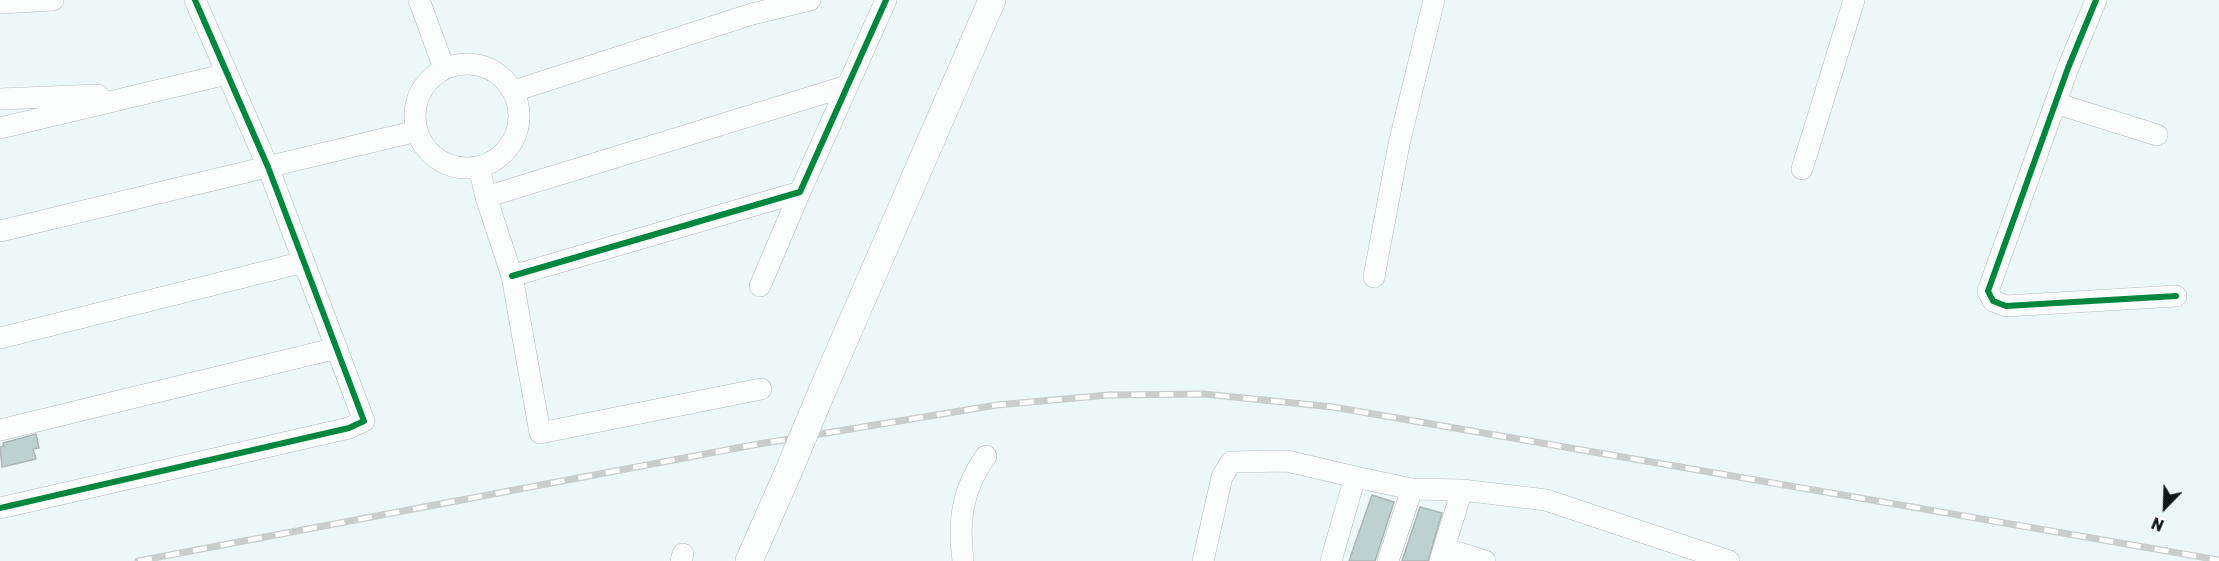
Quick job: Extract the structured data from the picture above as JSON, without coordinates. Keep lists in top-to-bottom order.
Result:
{
  "north": "bottom left"
}
